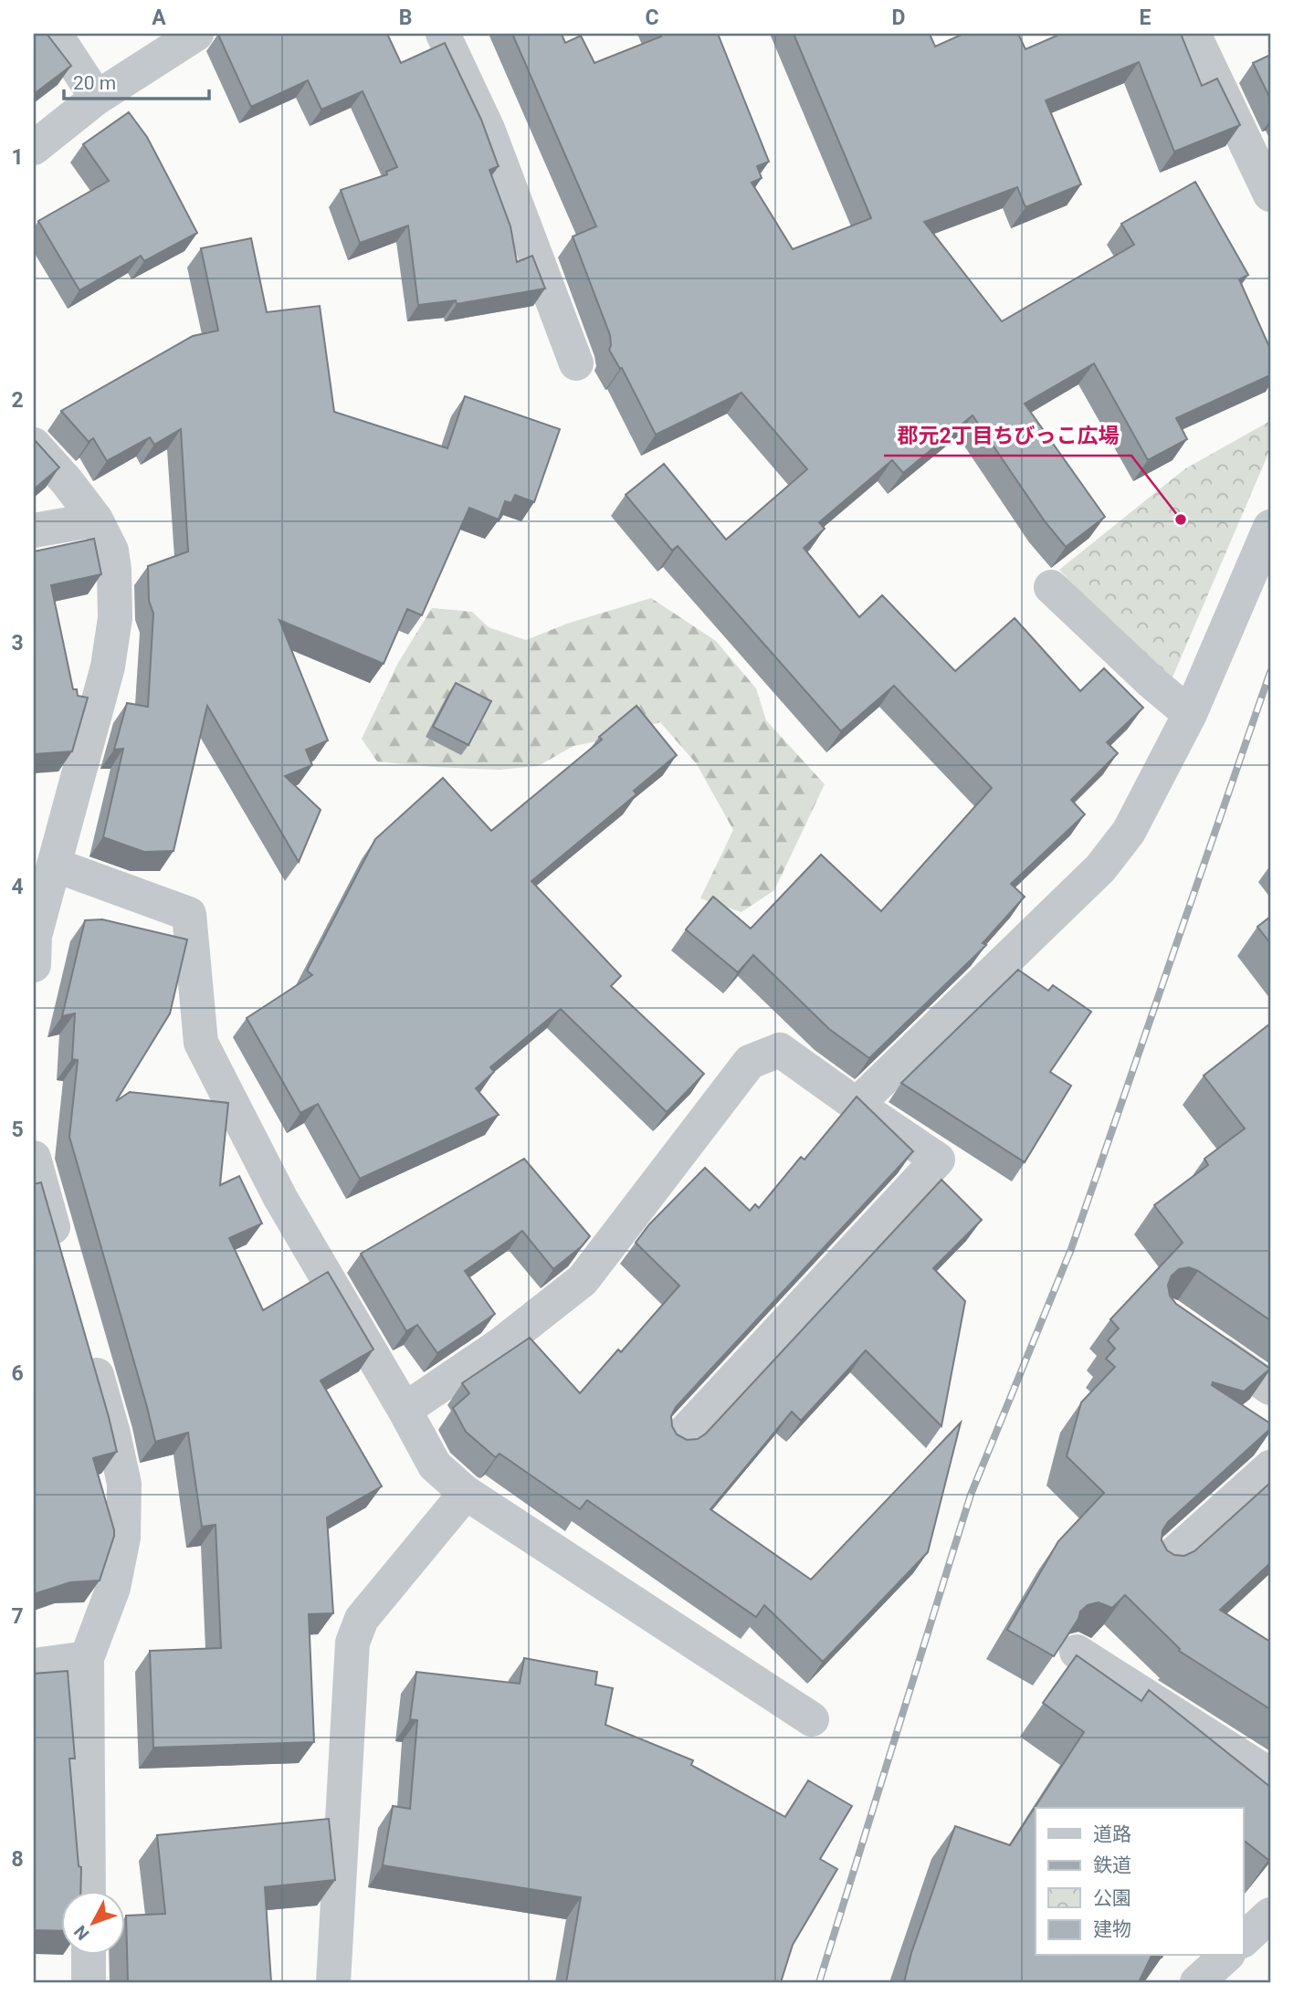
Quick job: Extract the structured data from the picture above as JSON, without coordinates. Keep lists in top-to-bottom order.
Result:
{
  "places": ["郡元2丁目ちびっこ広場"],
  "legend": [
    "道路",
    "鉄道",
    "公園",
    "建物"
  ],
  "scale_bar": "20 m",
  "north": "bottom left",
  "grid": {
    "columns": [
      "A",
      "B",
      "C",
      "D",
      "E"
    ],
    "rows": [
      "1",
      "2",
      "3",
      "4",
      "5",
      "6",
      "7",
      "8"
    ]
  }
}
